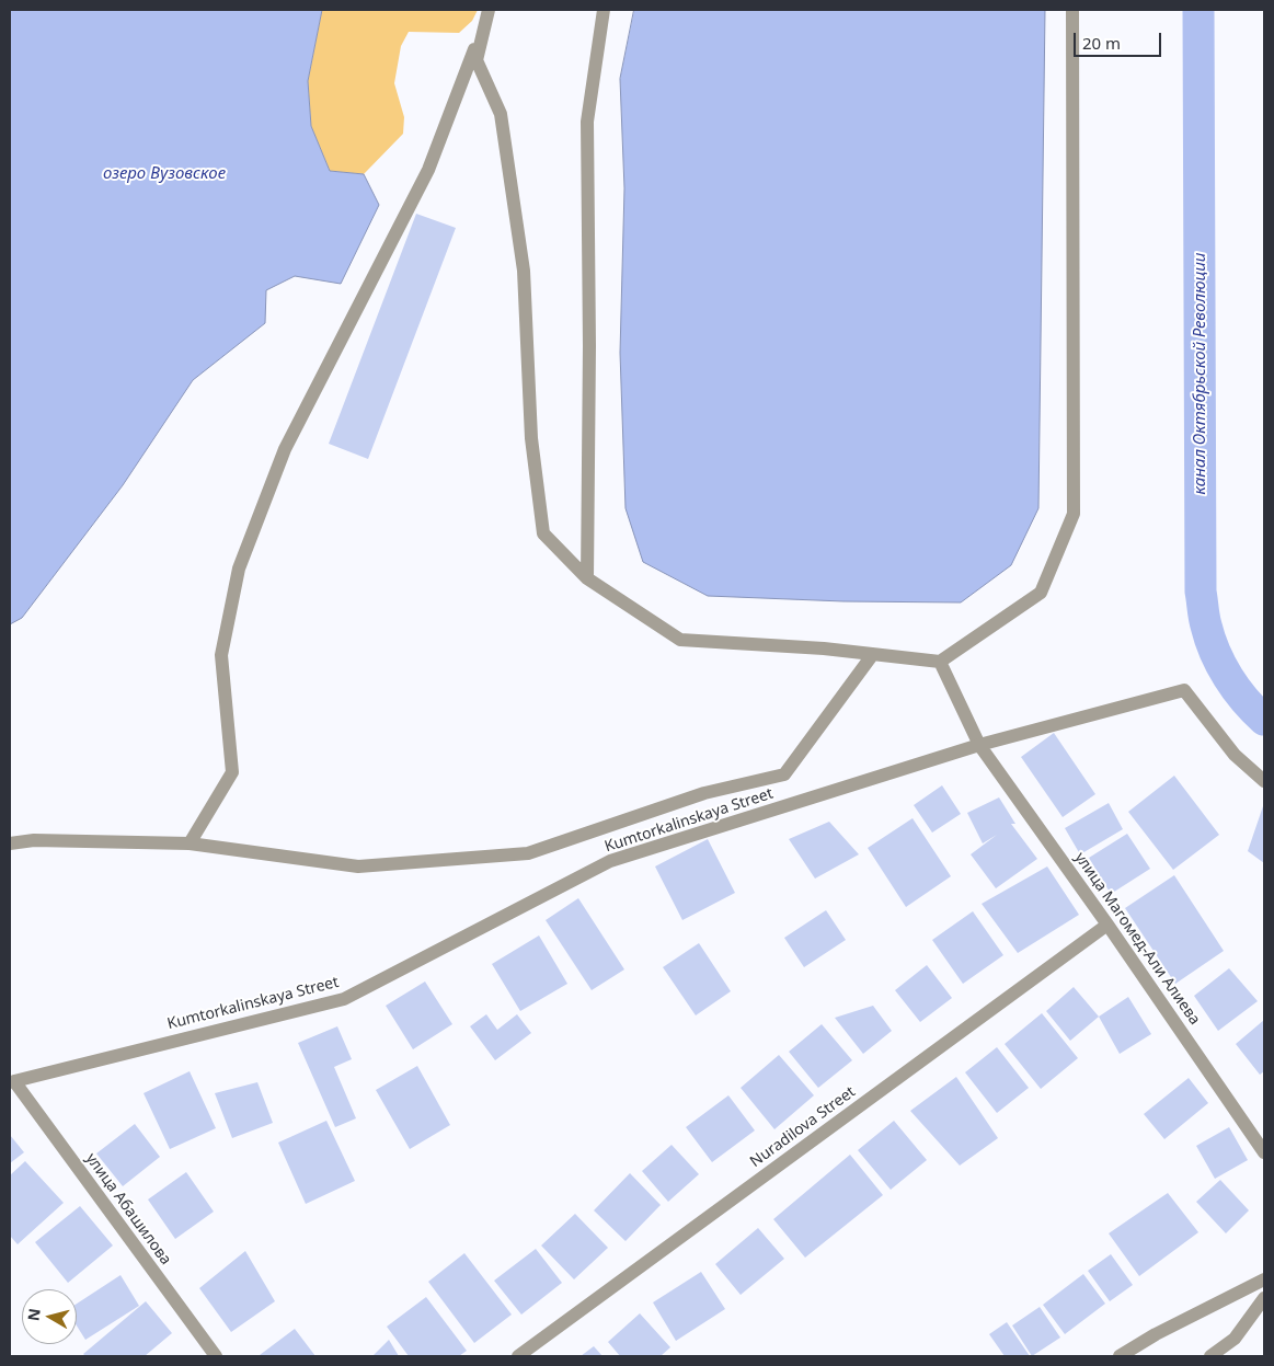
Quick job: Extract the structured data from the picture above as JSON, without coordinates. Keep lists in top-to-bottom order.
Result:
{
  "streets": {
    "street": [
      "Kumtorkalinskaya Street",
      "улица Магомед-Али Алиева",
      "Nuradilova Street",
      "улица Абашилова"
    ]
  },
  "crossings": [
    ["Kumtorkalinskaya Street", "улица Магомед-Али Алиева"],
    ["Kumtorkalinskaya Street", "улица Абашилова"],
    ["улица Магомед-Али Алиева", "Nuradilova Street"]
  ],
  "water": ["озеро Вузовское", "канал Октябрьской Революции"],
  "scale_bar": "20 m",
  "north": "left"
}
